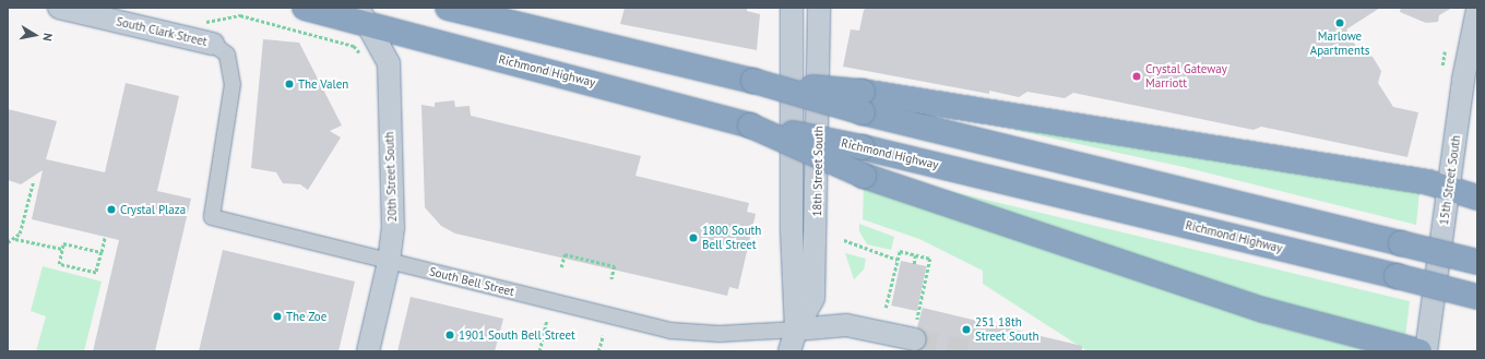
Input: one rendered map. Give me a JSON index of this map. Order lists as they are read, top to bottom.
{
  "streets": {
    "highway": ["Richmond Highway"],
    "street": [
      "South Clark Street",
      "18th Street South",
      "20th Street South",
      "15th Street South",
      "South Bell Street"
    ]
  },
  "crossings": [
    ["South Clark Street", "South Bell Street"],
    ["Richmond Highway", "20th Street South"],
    ["18th Street South", "South Bell Street"],
    ["20th Street South", "South Bell Street"]
  ],
  "places": [
    "Marlowe Apartments",
    "Crystal Gateway Marriott",
    "The Valen",
    "Crystal Plaza",
    "1800 South Bell Street",
    "The Zoe",
    "251 18th Street South",
    "1901 South Bell Street"
  ],
  "north": "right"
}
